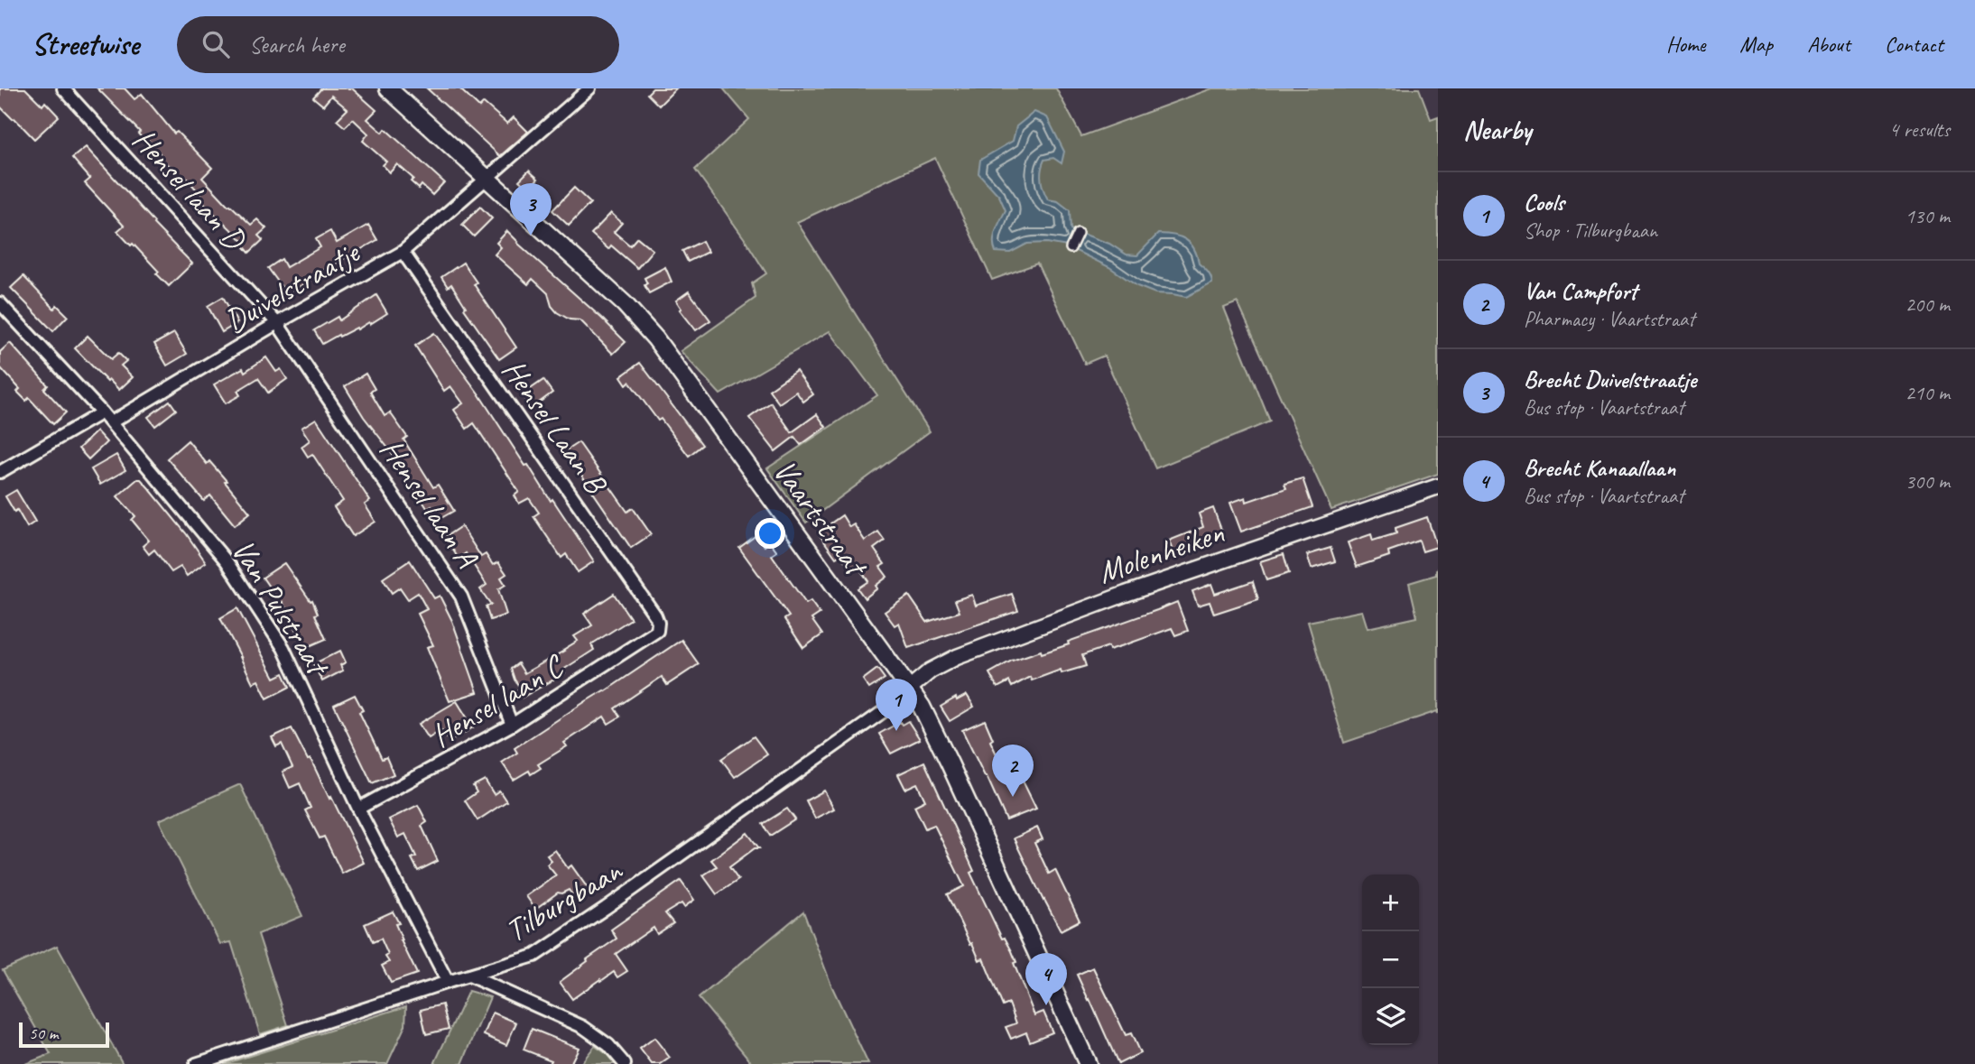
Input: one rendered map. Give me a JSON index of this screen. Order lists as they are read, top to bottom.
{
  "streets": {
    "main road": ["Vaartstraat"],
    "street": [
      "Hensel laan D",
      "Duivelstraatje",
      "Hensel Laan B",
      "Hensel laan A",
      "Molenheiken",
      "Van Pulstraat",
      "Hensel laan C",
      "Tilburgbaan"
    ]
  },
  "crossings": [
    ["Hensel laan D", "Duivelstraatje"],
    ["Hensel laan D", "Hensel laan A"],
    ["Duivelstraatje", "Hensel Laan B"],
    ["Duivelstraatje", "Hensel laan A"],
    ["Duivelstraatje", "Vaartstraat"],
    ["Duivelstraatje", "Van Pulstraat"],
    ["Hensel Laan B", "Hensel laan C"],
    ["Hensel laan A", "Hensel laan C"],
    ["Vaartstraat", "Molenheiken"],
    ["Vaartstraat", "Tilburgbaan"],
    ["Molenheiken", "Tilburgbaan"],
    ["Van Pulstraat", "Hensel laan C"],
    ["Van Pulstraat", "Tilburgbaan"]
  ],
  "scale_bar": "50 m",
  "page": {
    "header": "Streetwise",
    "search": "Search here",
    "nav": [
      "Home",
      "Map",
      "About",
      "Contact"
    ],
    "heading": ["Nearby", "4 results"],
    "list": [
      {
        "mark": "1",
        "name": "Cools",
        "note": "Shop · Tilburgbaan",
        "value": "130 m"
      },
      {
        "mark": "2",
        "name": "Van Campfort",
        "note": "Pharmacy · Vaartstraat",
        "value": "200 m"
      },
      {
        "mark": "3",
        "name": "Brecht Duivelstraatje",
        "note": "Bus stop · Vaartstraat",
        "value": "210 m"
      },
      {
        "mark": "4",
        "name": "Brecht Kanaallaan",
        "note": "Bus stop · Vaartstraat",
        "value": "300 m"
      }
    ],
    "pins": [
      "3",
      "1",
      "2",
      "4"
    ],
    "map_buttons": ["+", "−"],
    "scale": "50 m"
  }
}
